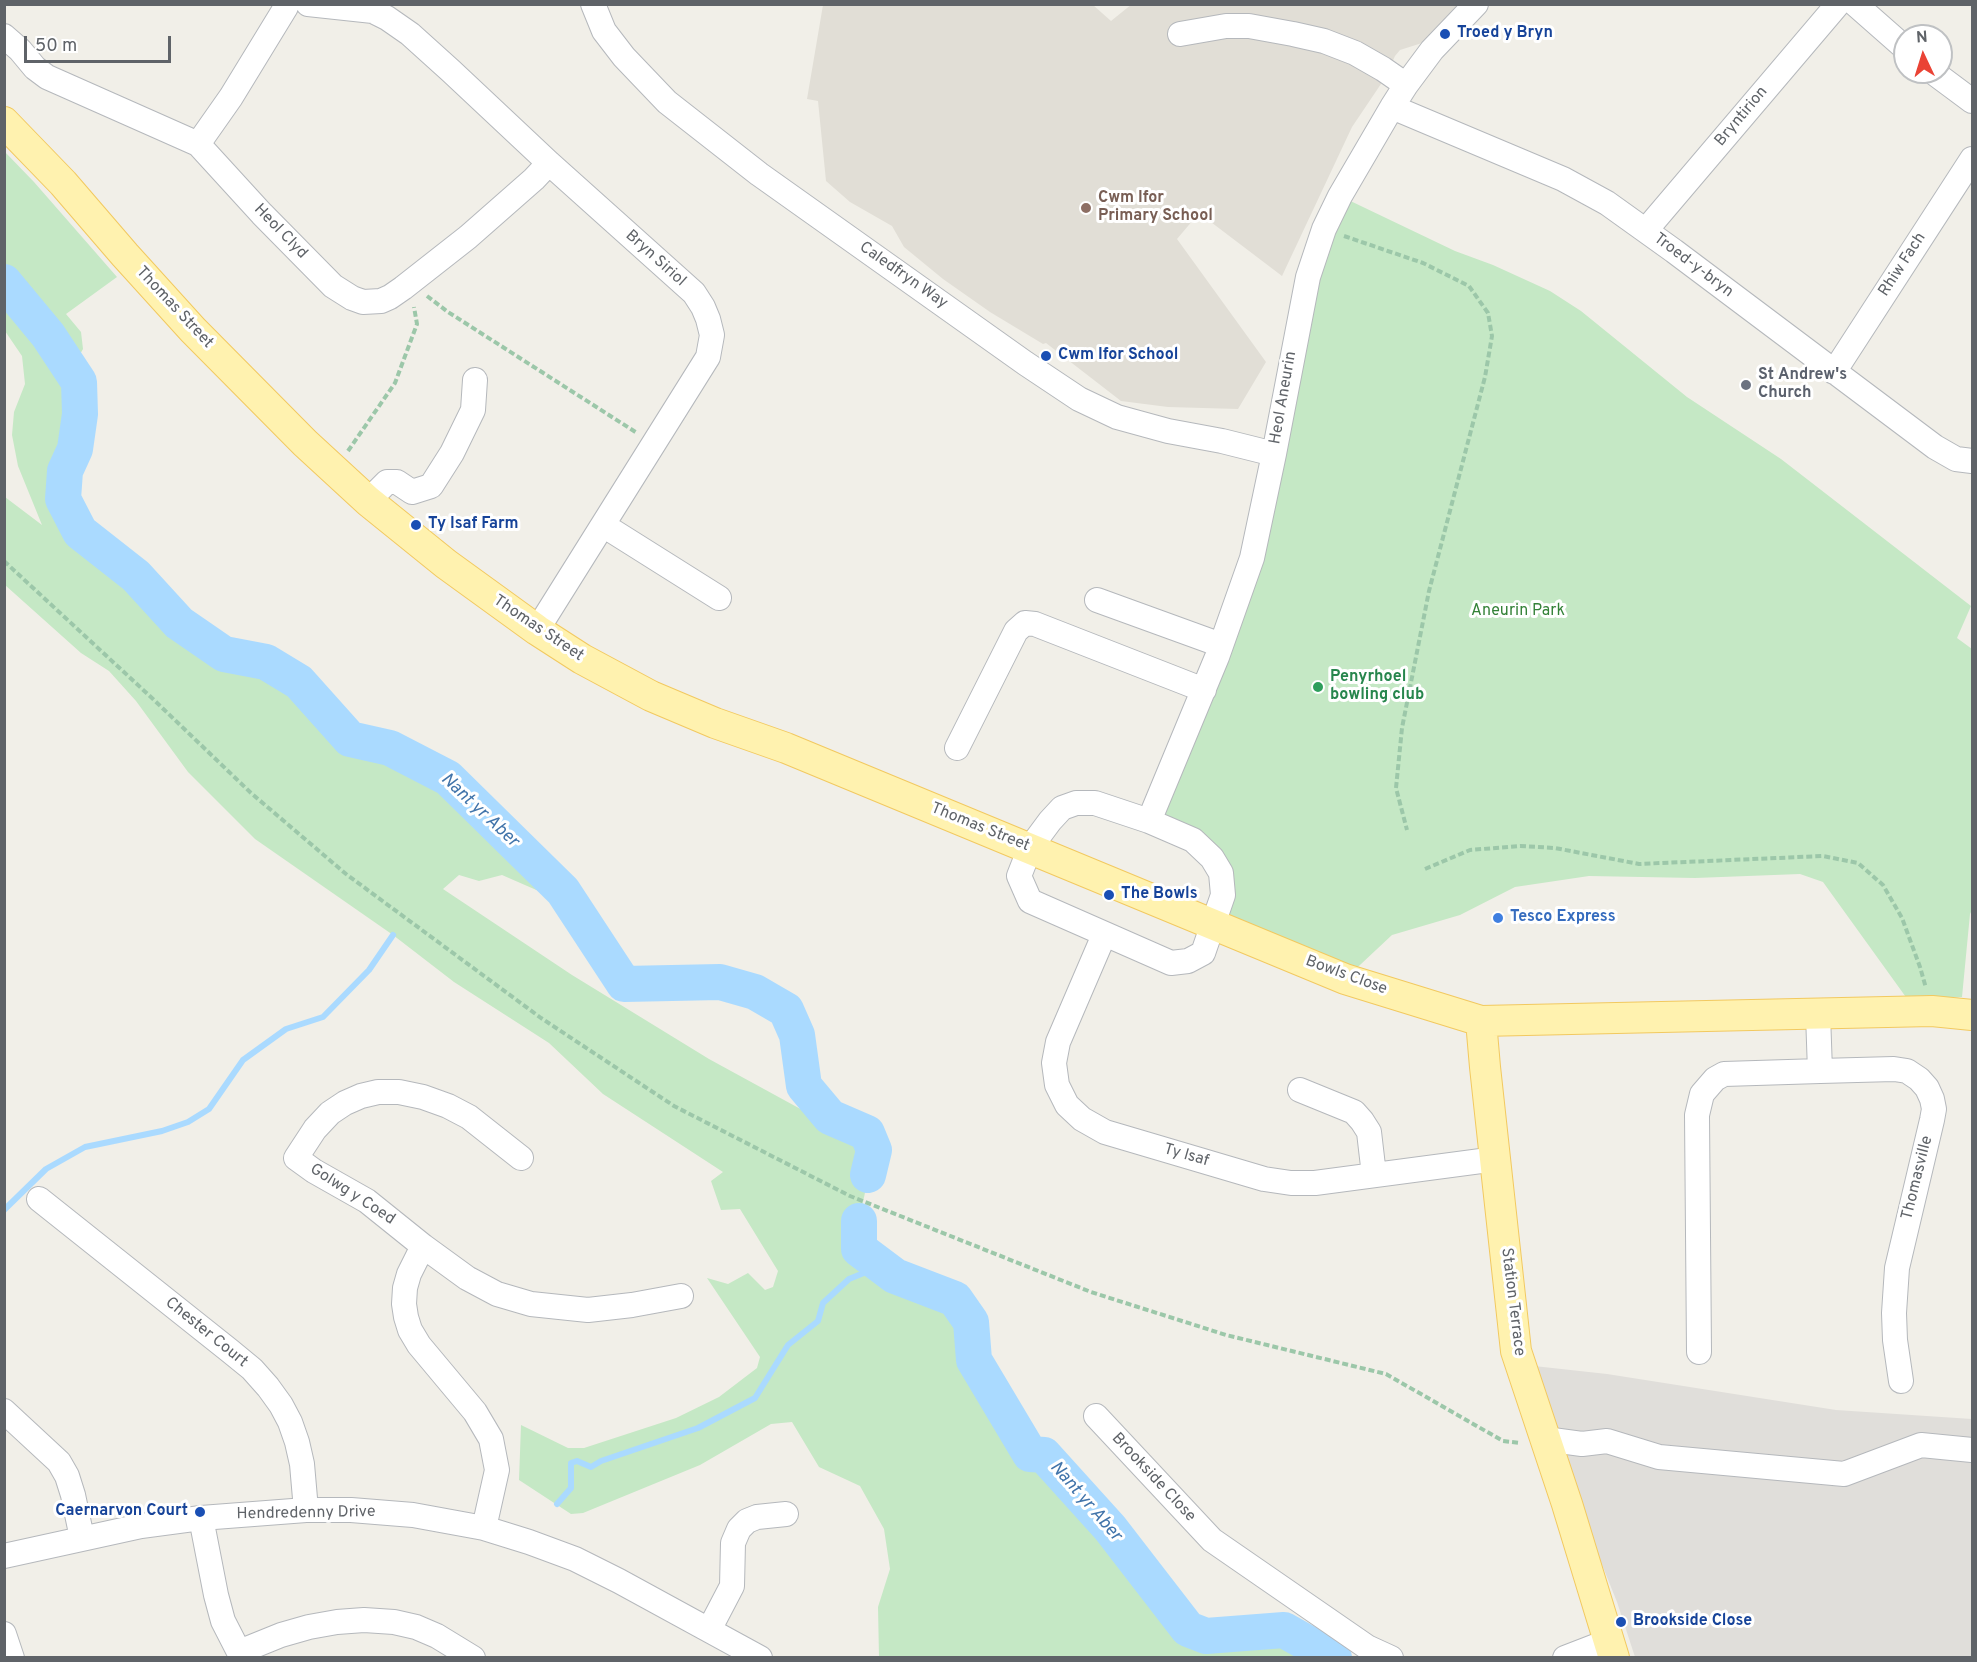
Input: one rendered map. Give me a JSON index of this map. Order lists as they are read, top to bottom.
{
  "streets": {
    "main road": ["Thomas Street", "Bowls Close", "Station Terrace"],
    "street": [
      "Bryntirion",
      "Heol Clyd",
      "Bryn Siriol",
      "Rhiw Fach",
      "Troed-y-bryn",
      "Caledfryn Way",
      "Heol Aneurin",
      "Ty Isaf",
      "Thomasville",
      "Golwg y Coed",
      "Chester Court",
      "Brookside Close",
      "Hendredenny Drive"
    ]
  },
  "crossings": [
    ["Bryntirion", "Troed-y-bryn"],
    ["Heol Clyd", "Bryn Siriol"],
    ["Bryn Siriol", "Thomas Street"],
    ["Rhiw Fach", "Troed-y-bryn"],
    ["Troed-y-bryn", "Heol Aneurin"],
    ["Caledfryn Way", "Heol Aneurin"],
    ["Thomas Street", "Bowls Close"],
    ["Bowls Close", "Station Terrace"],
    ["Ty Isaf", "Station Terrace"],
    ["Chester Court", "Hendredenny Drive"]
  ],
  "water": ["Nant yr Aber"],
  "parks": ["Aneurin Park"],
  "places": [
    "Troed y Bryn",
    "Cwm Ifor Primary School",
    "Cwm Ifor School",
    "St Andrew's Church",
    "Ty Isaf Farm",
    "Penyrhoel bowling club",
    "The Bowls",
    "Tesco Express",
    "Caernarvon Court",
    "Brookside Close"
  ],
  "scale_bar": "50 m",
  "north": "top"
}
